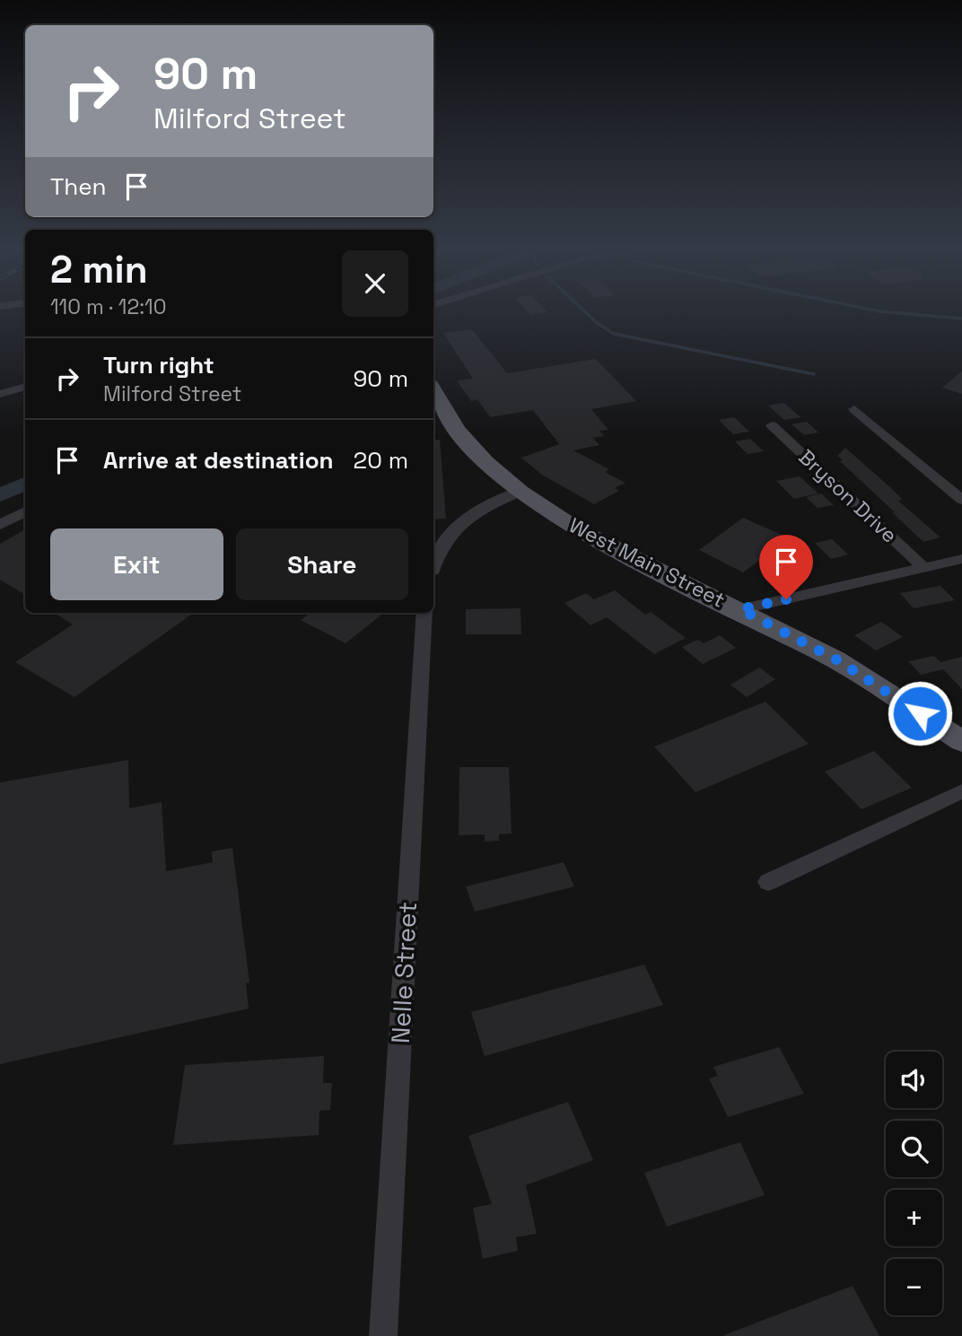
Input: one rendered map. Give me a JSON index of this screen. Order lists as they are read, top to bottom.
{
  "streets": {
    "main road": ["West Main Street"],
    "street": ["Bryson Drive", "Nelle Street"]
  },
  "page": {
    "turn": ["90 m", "Milford Street"],
    "then": "Then",
    "heading": ["2 min", "110 m · 12:10"],
    "list": [
      {
        "name": "Turn right",
        "note": "Milford Street",
        "value": "90 m"
      },
      {
        "name": "Arrive at destination",
        "value": "20 m"
      }
    ],
    "buttons": ["Exit", "Share"],
    "map_buttons": ["+", "−"]
  }
}
